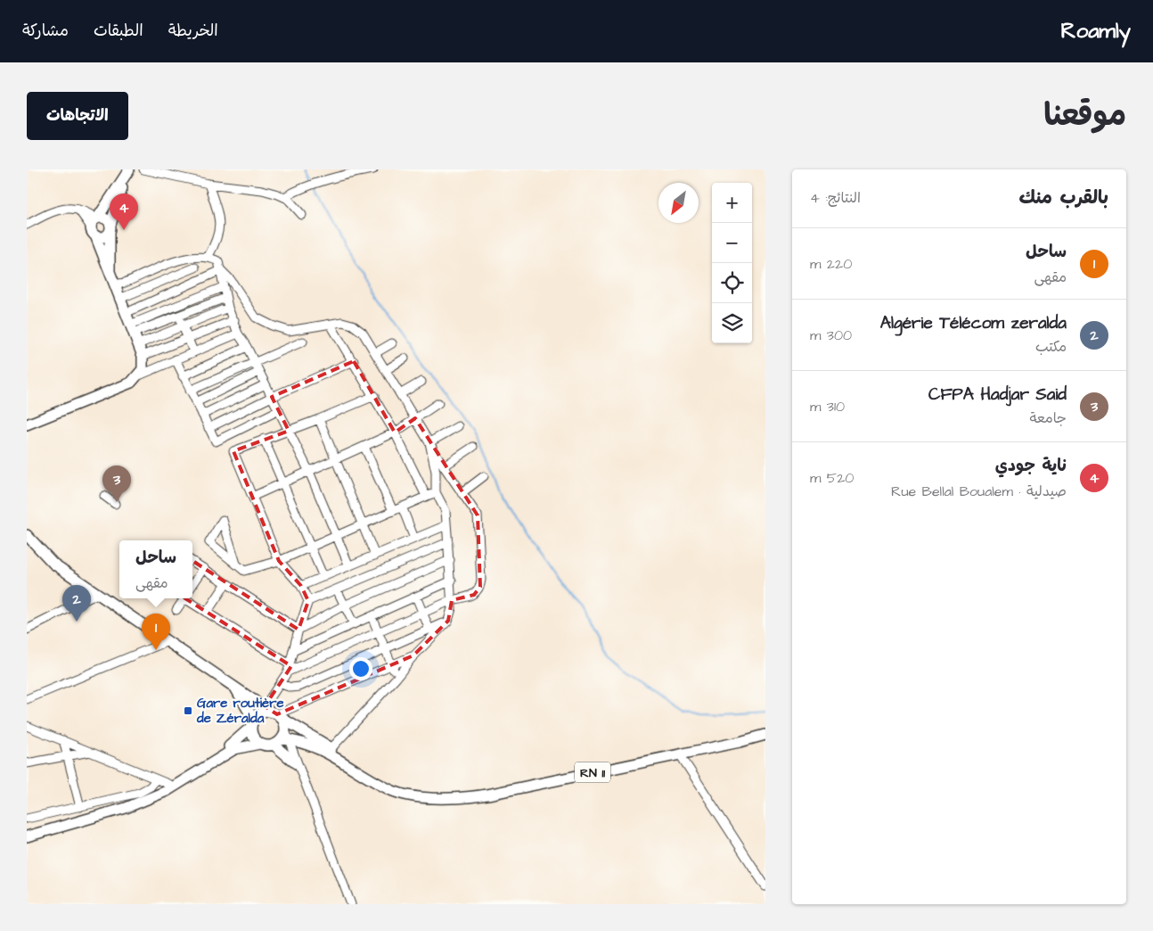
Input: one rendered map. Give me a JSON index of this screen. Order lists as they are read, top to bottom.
{
  "streets": {
    "main road": ["RN 11"]
  },
  "places": {
    "transit": ["Gare routière de Zéralda"]
  },
  "north": "bottom left",
  "page": {
    "header": "Roamly",
    "nav": ["الخريطة", "الطبقات", "مشاركة"],
    "title": "موقعنا",
    "buttons": "الاتجاهات",
    "heading": ["بالقرب منك", "النتائج: 4"],
    "map_buttons": ["+", "−"],
    "pins": [
      "4",
      "3",
      "2",
      "1"
    ],
    "list": [
      {
        "mark": "1",
        "name": "ساحل",
        "note": "مقهى",
        "value": "220 m"
      },
      {
        "mark": "2",
        "name": "Algérie Télécom zeralda",
        "note": "مكتب",
        "value": "300 m"
      },
      {
        "mark": "3",
        "name": "CFPA Hadjar Said",
        "note": "جامعة",
        "value": "310 m"
      },
      {
        "mark": "4",
        "name": "ناية جودي",
        "note": "صيدلية · Rue Bellal Boualem",
        "value": "520 m"
      }
    ],
    "popup": ["ساحل", "مقهى"]
  }
}
